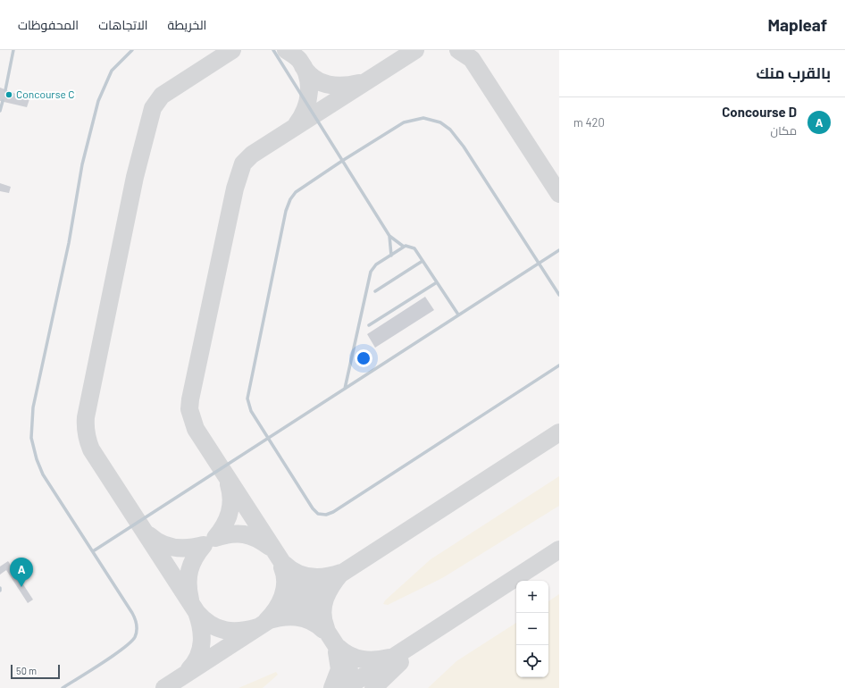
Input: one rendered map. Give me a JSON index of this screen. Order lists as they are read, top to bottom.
{
  "places": ["Concourse C"],
  "scale_bar": "50 m",
  "page": {
    "header": "Mapleaf",
    "nav": ["الخريطة", "الاتجاهات", "المحفوظات"],
    "heading": "بالقرب منك",
    "list": [
      {
        "mark": "A",
        "name": "Concourse D",
        "note": "مكان",
        "value": "420 m"
      }
    ],
    "pins": "A",
    "map_buttons": ["+", "−"],
    "scale": "50 m"
  }
}
